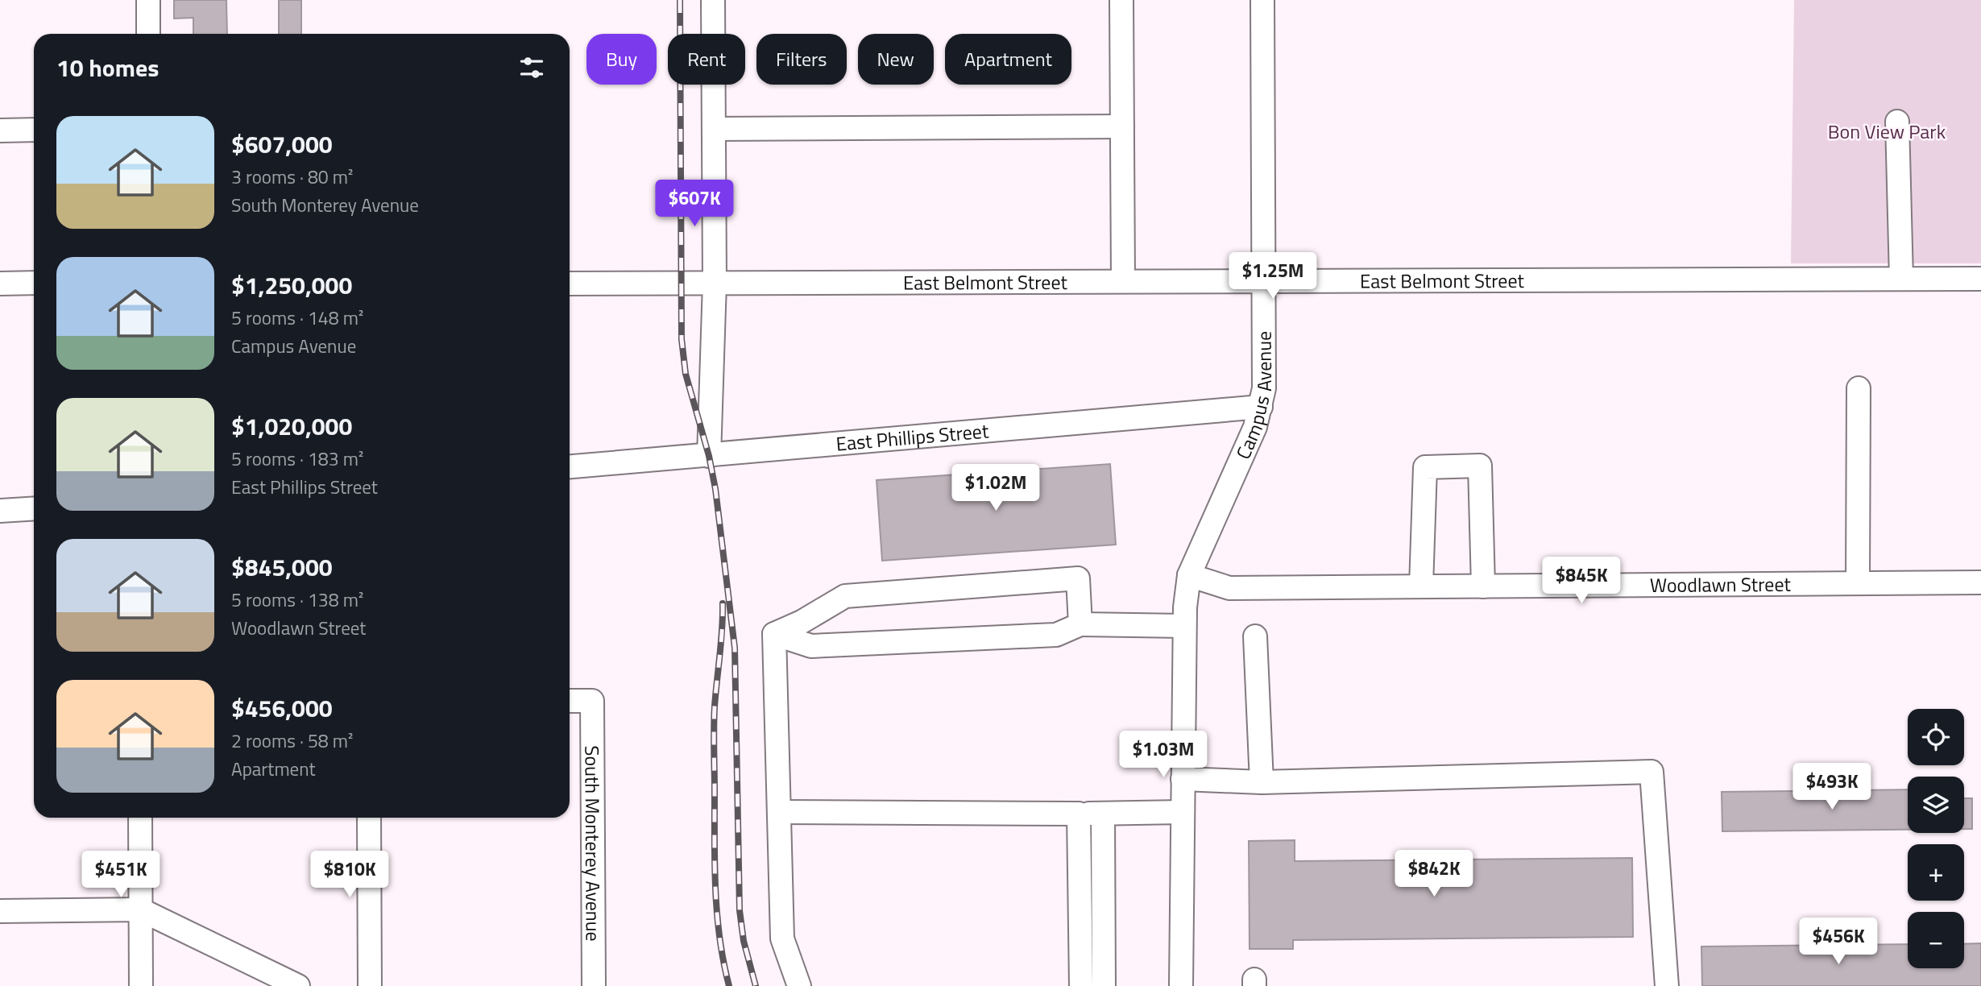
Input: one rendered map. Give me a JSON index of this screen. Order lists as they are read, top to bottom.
{
  "streets": {
    "street": [
      "East Belmont Street",
      "Campus Avenue",
      "East Phillips Street",
      "Woodlawn Street",
      "South Monterey Avenue"
    ]
  },
  "crossings": [
    ["East Belmont Street", "Campus Avenue"],
    ["Campus Avenue", "East Phillips Street"],
    ["Campus Avenue", "Woodlawn Street"]
  ],
  "parks": ["Bon View Park"],
  "page": {
    "chip": [
      "Buy",
      "Rent",
      "Filters",
      "New",
      "Apartment"
    ],
    "heading": "10 homes",
    "list": [
      {
        "name": "$607,000",
        "note": "3 rooms · 80 m² · South Monterey Avenue"
      },
      {
        "name": "$1,250,000",
        "note": "5 rooms · 148 m² · Campus Avenue"
      },
      {
        "name": "$1,020,000",
        "note": "5 rooms · 183 m² · East Phillips Street"
      },
      {
        "name": "$845,000",
        "note": "5 rooms · 138 m² · Woodlawn Street"
      },
      {
        "name": "$456,000",
        "note": "2 rooms · 58 m² · Apartment"
      }
    ],
    "price": [
      "$607K",
      "$1.25M",
      "$1.02M",
      "$845K",
      "$1.03M",
      "$493K",
      "$842K",
      "$451K",
      "$810K",
      "$456K"
    ],
    "map_buttons": ["+", "−"]
  }
}
